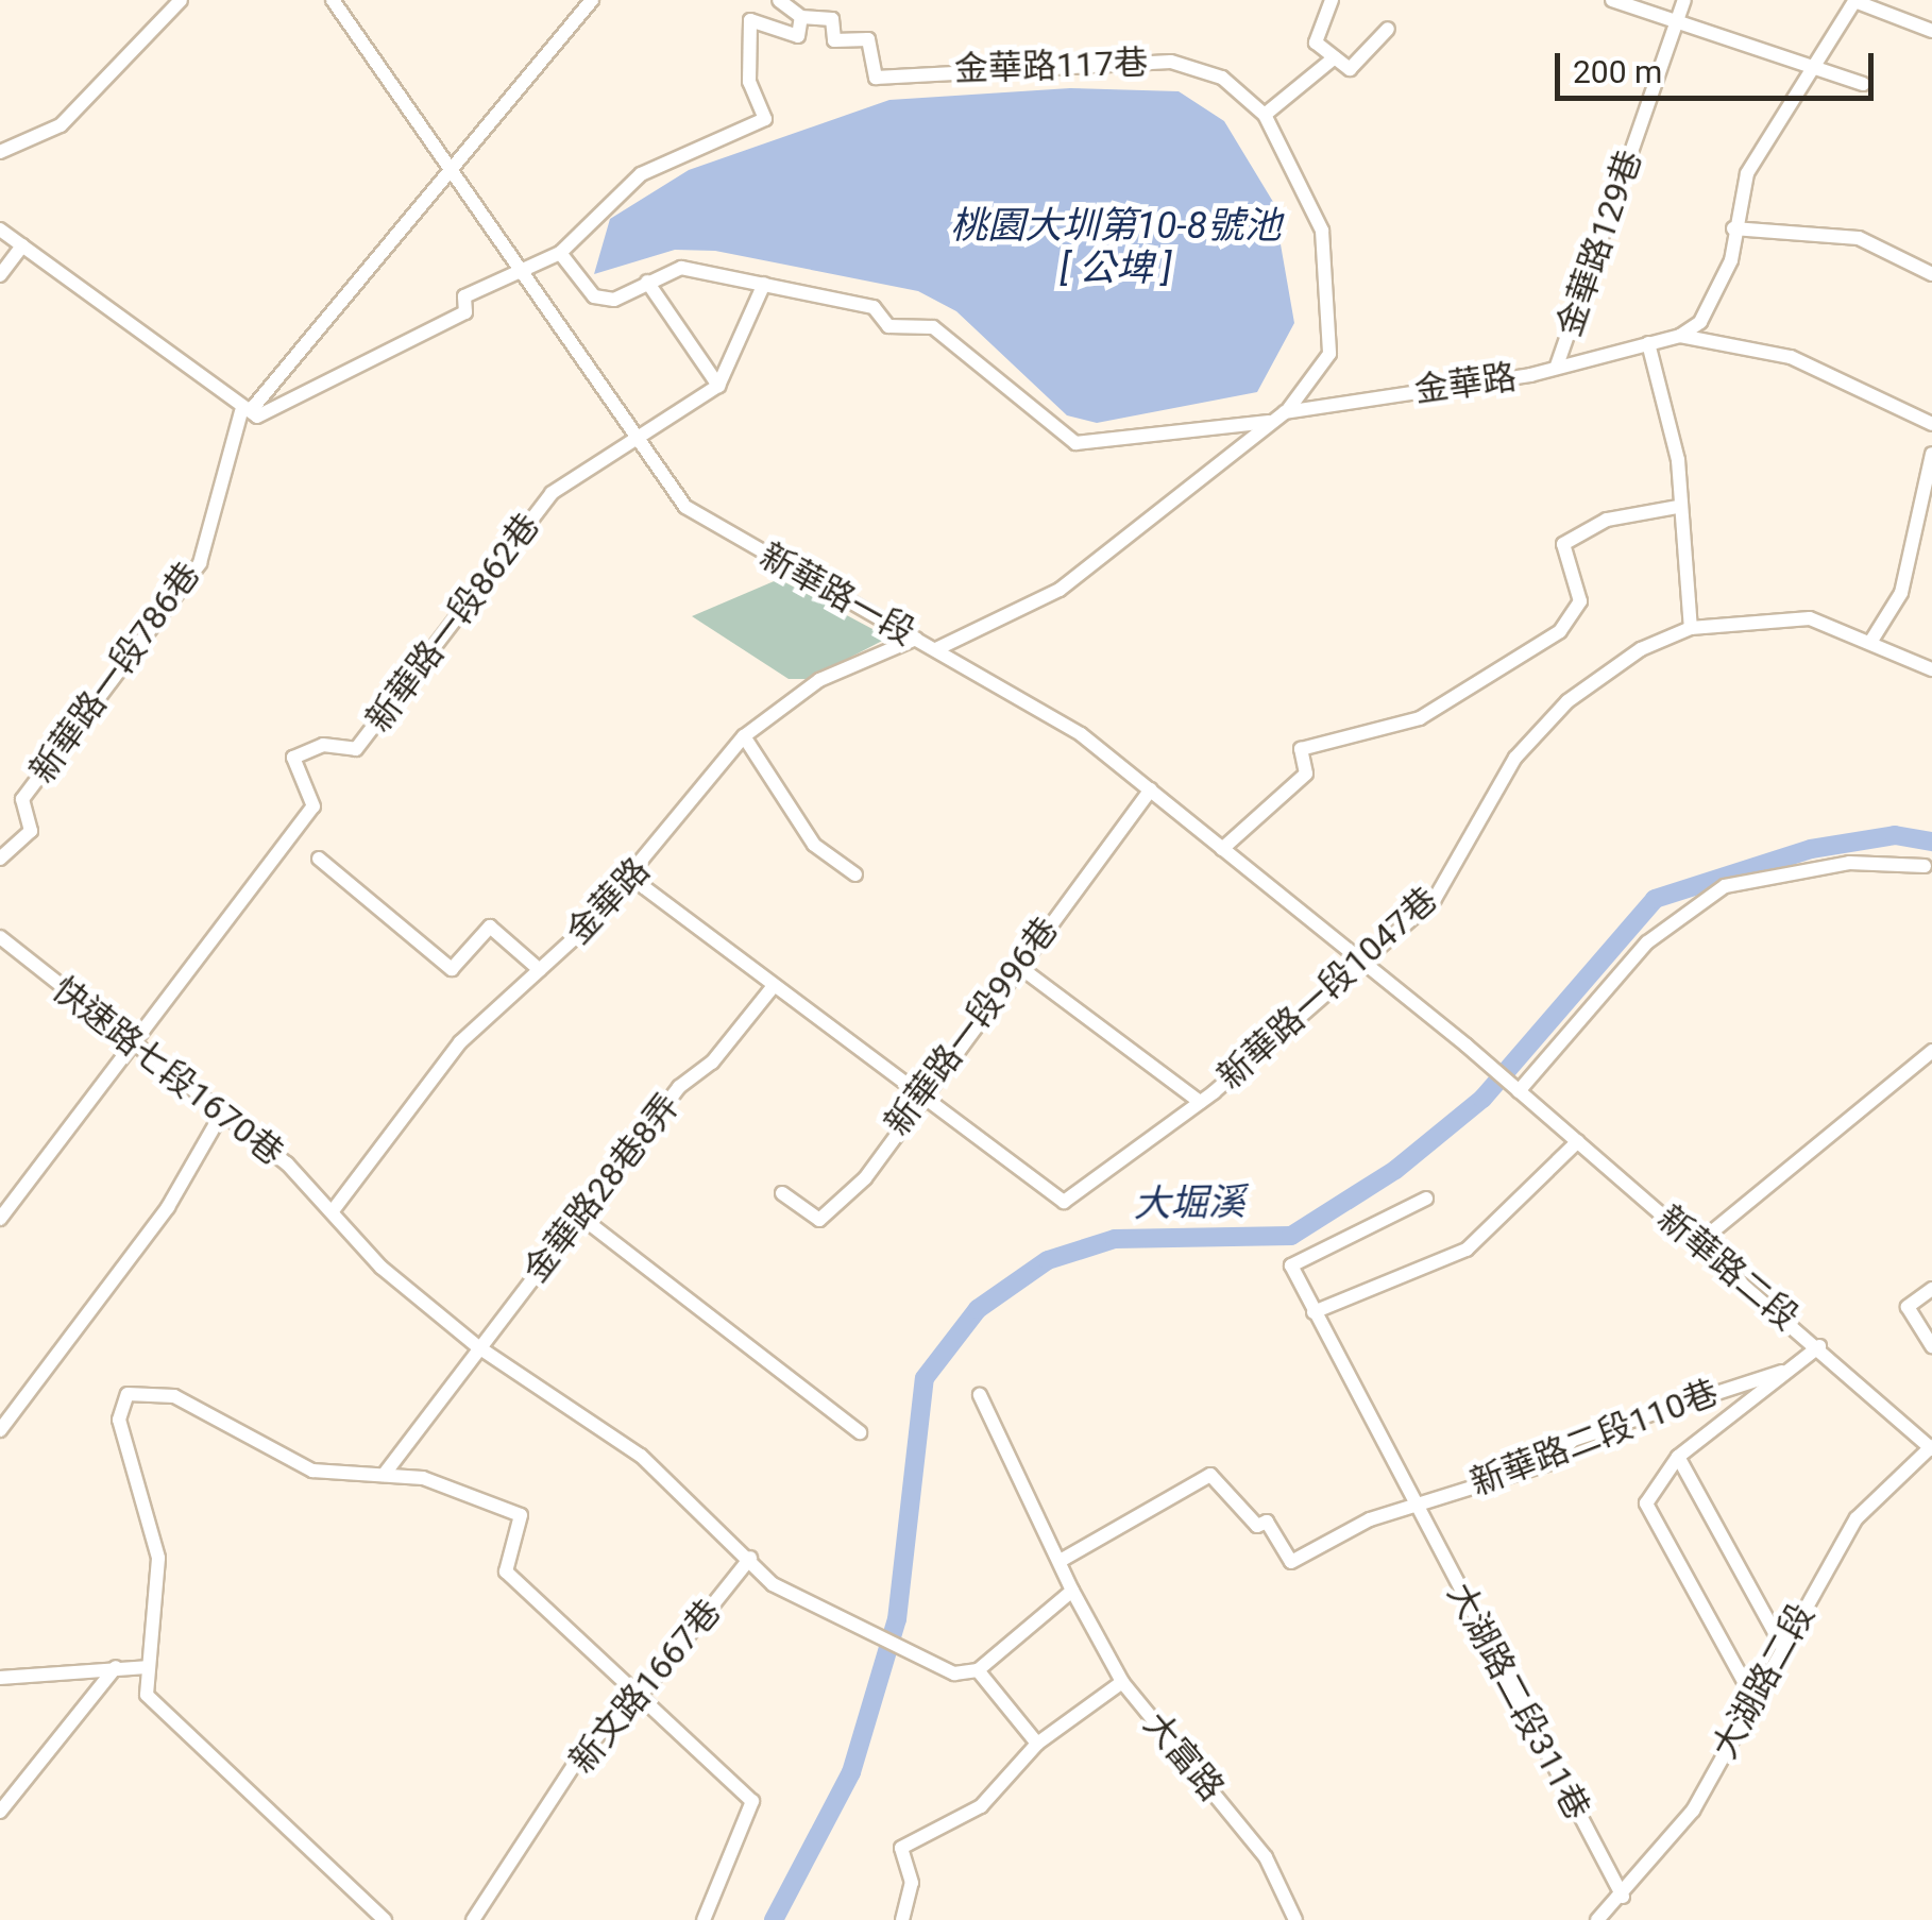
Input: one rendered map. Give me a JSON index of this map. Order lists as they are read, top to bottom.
{
  "streets": {
    "street": [
      "金華路117巷",
      "金華路129巷",
      "金華路",
      "新華路一段",
      "新華路一段862巷",
      "新華路一段786巷",
      "新華路一段1047巷",
      "新華路一段996巷",
      "快速路七段1670巷",
      "金華路28巷8弄",
      "新華路二段",
      "新華路二段110巷",
      "大湖路二段",
      "新文路1667巷",
      "大湖路二段311巷",
      "大富路"
    ]
  },
  "crossings": [
    ["金華路117巷", "金華路"],
    ["金華路129巷", "金華路"],
    ["金華路", "新華路一段"],
    ["金華路", "快速路七段1670巷"],
    ["新華路一段", "新華路一段862巷"],
    ["新華路一段", "新華路一段786巷"],
    ["新華路一段", "新華路一段1047巷"],
    ["新華路一段", "新華路一段996巷"],
    ["新華路一段", "新華路二段"],
    ["新華路一段862巷", "快速路七段1670巷"],
    ["新華路一段1047巷", "新華路一段996巷"],
    ["快速路七段1670巷", "金華路28巷8弄"],
    ["快速路七段1670巷", "新文路1667巷"],
    ["新華路二段", "大湖路二段"],
    ["新華路二段110巷", "大湖路二段311巷"],
    ["新華路二段110巷", "大富路"],
    ["大湖路二段", "大湖路二段311巷"]
  ],
  "water": ["桃園大圳第10-8號池 [ 公埤 ]", "大堀溪"],
  "scale_bar": "200 m"
}
